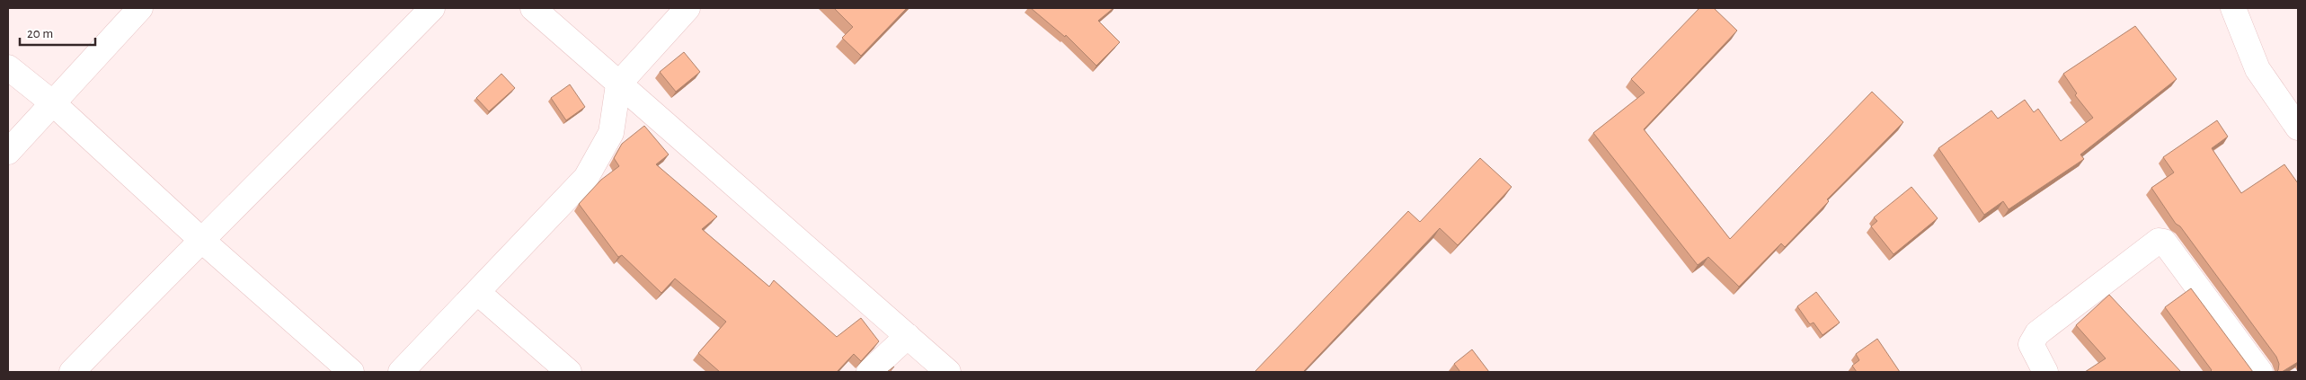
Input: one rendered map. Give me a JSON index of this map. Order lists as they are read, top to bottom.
{
  "scale_bar": "20 m"
}
